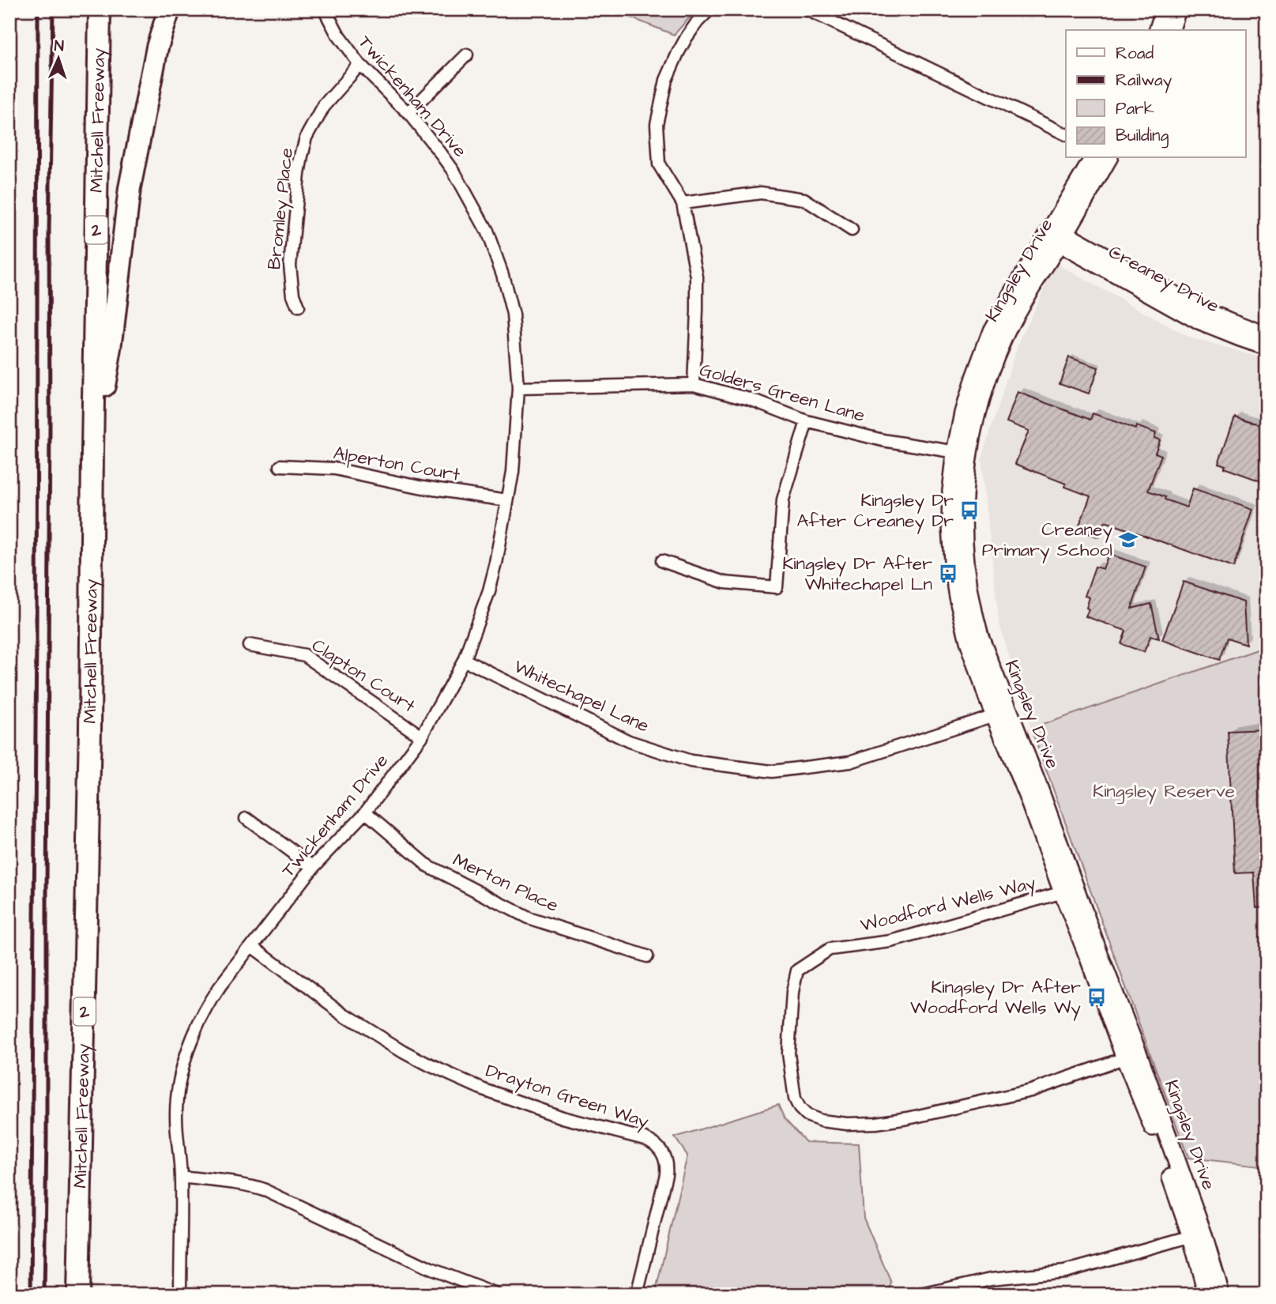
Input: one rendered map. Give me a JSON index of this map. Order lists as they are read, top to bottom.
{
  "streets": {
    "highway": ["Mitchell Freeway", "2"],
    "main road": ["Kingsley Drive"],
    "street": [
      "Twickenham Drive",
      "Bromley Place",
      "Creaney Drive",
      "Golders Green Lane",
      "Alperton Court",
      "Clapton Court",
      "Whitechapel Lane",
      "Merton Place",
      "Woodford Wells Way",
      "Drayton Green Way"
    ]
  },
  "crossings": [
    ["Twickenham Drive", "Bromley Place"],
    ["Twickenham Drive", "Golders Green Lane"],
    ["Twickenham Drive", "Alperton Court"],
    ["Twickenham Drive", "Clapton Court"],
    ["Twickenham Drive", "Whitechapel Lane"],
    ["Twickenham Drive", "Merton Place"],
    ["Twickenham Drive", "Drayton Green Way"],
    ["Kingsley Drive", "Creaney Drive"],
    ["Kingsley Drive", "Golders Green Lane"],
    ["Kingsley Drive", "Whitechapel Lane"],
    ["Kingsley Drive", "Woodford Wells Way"]
  ],
  "parks": ["Kingsley Reserve"],
  "places": {
    "bus stop": ["Kingsley Dr After Creaney Dr", "Kingsley Dr After Whitechapel Ln", "Kingsley Dr After Woodford Wells Wy"],
    "school or university": ["Creaney Primary School"]
  },
  "legend": [
    "Road",
    "Railway",
    "Park",
    "Building"
  ],
  "north": "top"
}
